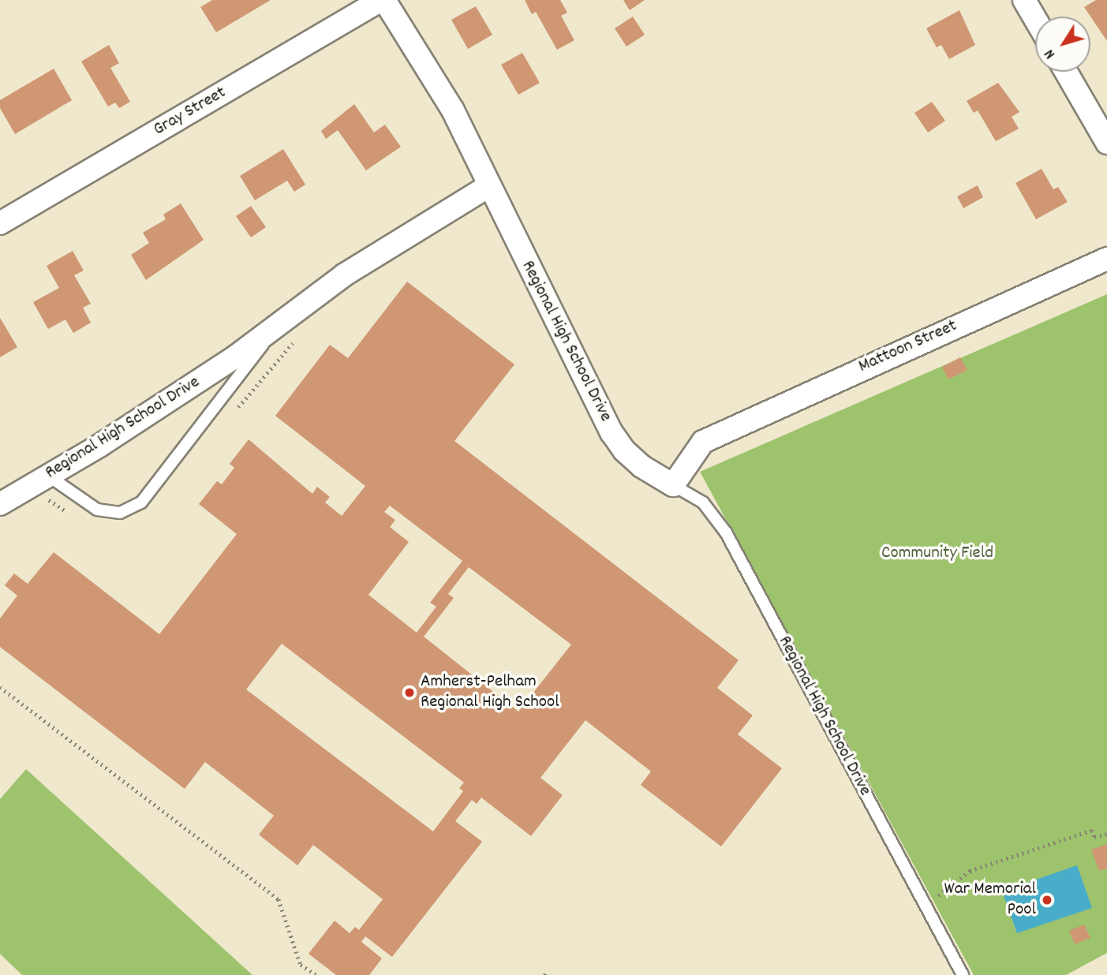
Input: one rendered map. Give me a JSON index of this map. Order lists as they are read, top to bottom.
{
  "streets": {
    "street": ["Gray Street", "Regional High School Drive", "Mattoon Street"]
  },
  "crossings": [
    ["Regional High School Drive", "Mattoon Street"]
  ],
  "parks": ["Community Field"],
  "places": ["Amherst-Pelham Regional High School", "War Memorial Pool"],
  "north": "bottom left"
}
